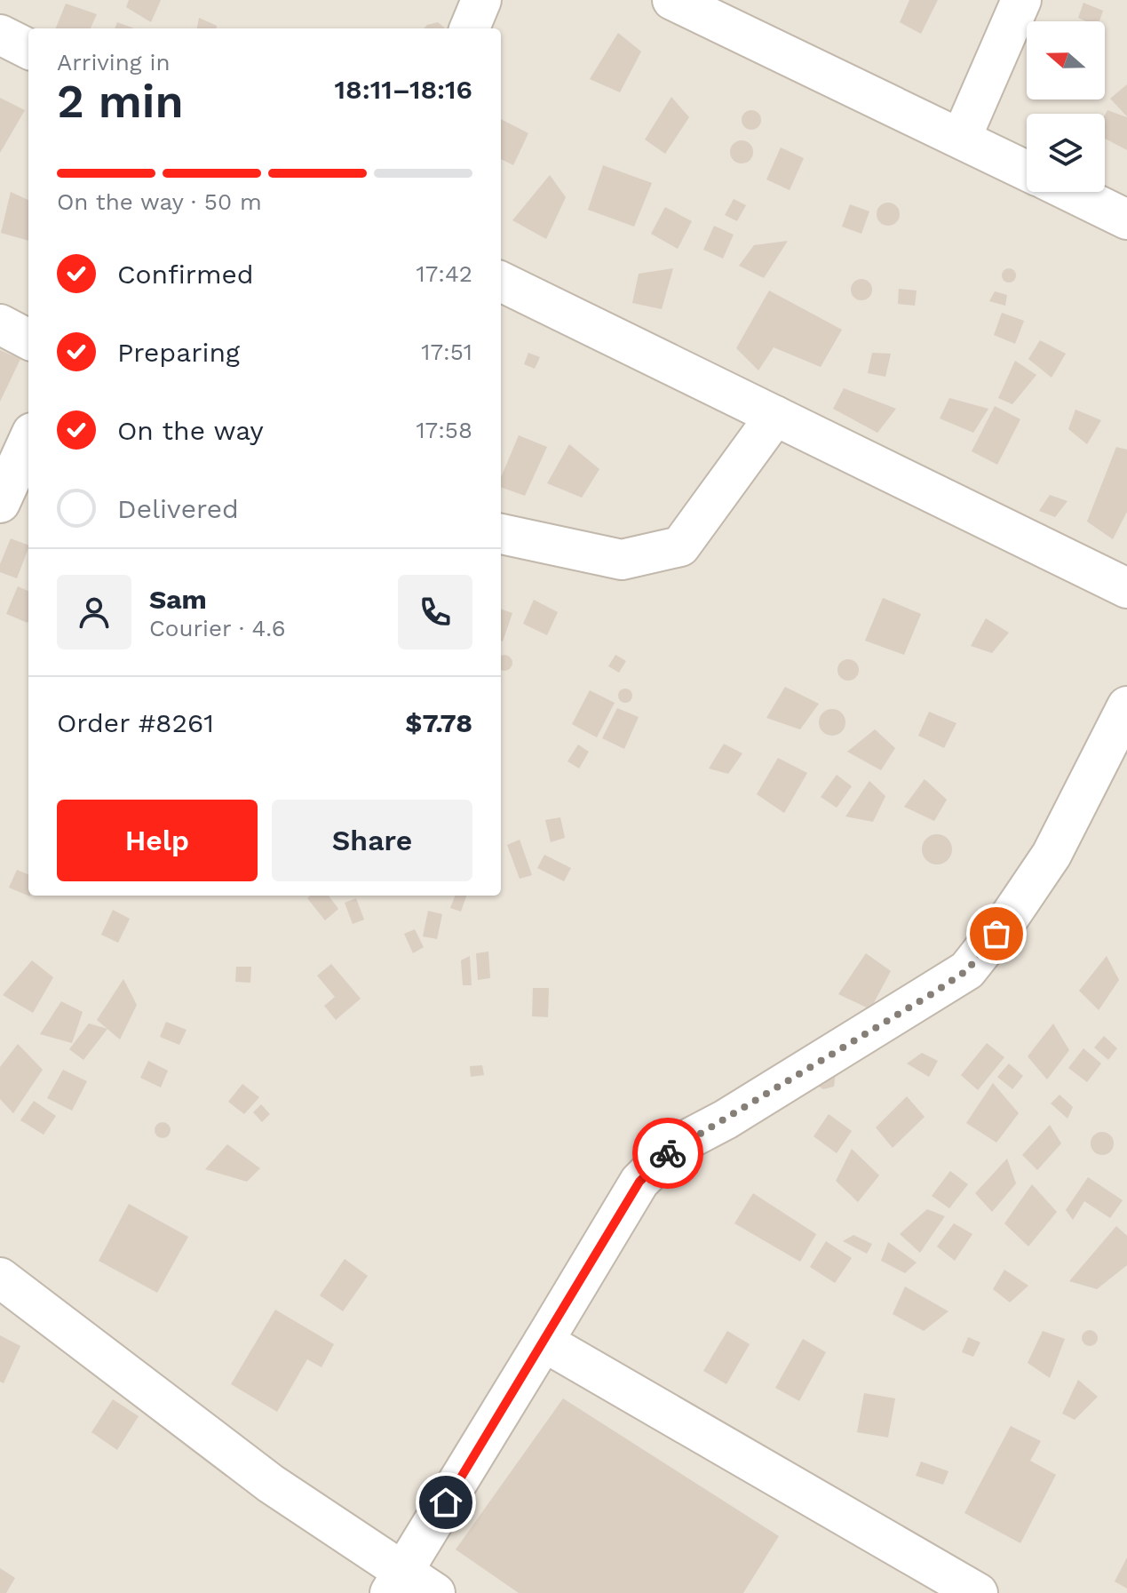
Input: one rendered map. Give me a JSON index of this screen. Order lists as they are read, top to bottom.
{
  "north": "left",
  "page": {
    "heading": ["2 min", "Arriving in", "18:11–18:16"],
    "panel": [
      "Sam",
      "Courier · 4.6",
      "Order #8261",
      "$7.78"
    ],
    "bar": "On the way · 50 m",
    "list": [
      ["Confirmed", "17:42"],
      ["Preparing", "17:51"],
      ["On the way", "17:58"],
      "Delivered"
    ],
    "buttons": ["Help", "Share"]
  }
}
